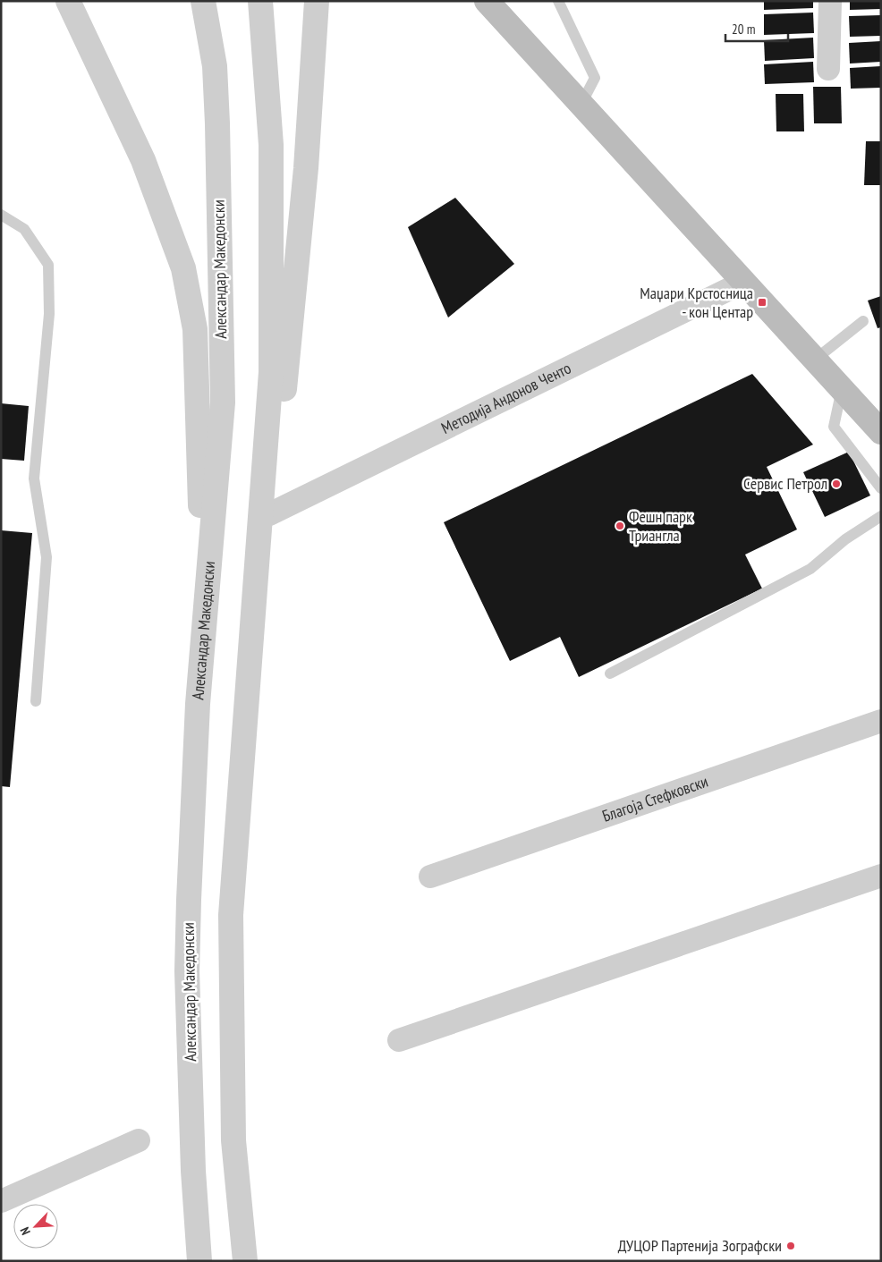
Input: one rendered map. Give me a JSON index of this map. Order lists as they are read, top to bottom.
{
  "streets": {
    "street": ["Александар Македонски", "Методија Андонов Ченто", "Благоја Стефковски"]
  },
  "places": {
    "transit": ["Маџари Крстосница - кон Центар"],
    "other": ["Сервис Петрол", "Фешн парк Триангла", "ДУЦОР Партенија Зографски"]
  },
  "scale_bar": "20 m",
  "north": "bottom left"
}
